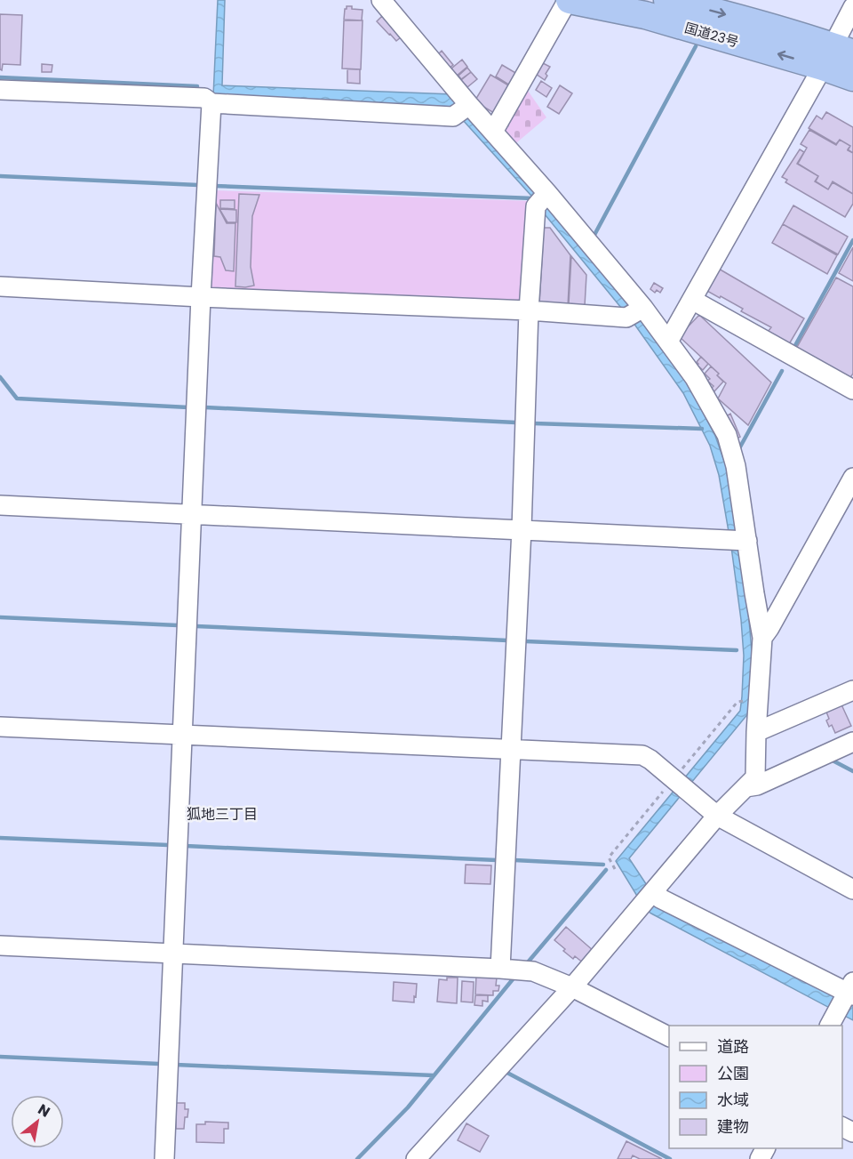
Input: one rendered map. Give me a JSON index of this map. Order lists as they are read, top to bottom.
{
  "streets": {
    "highway": ["国道23号"]
  },
  "districts": ["狐地三丁目"],
  "legend": [
    "道路",
    "公園",
    "水域",
    "建物"
  ],
  "north": "top right"
}
